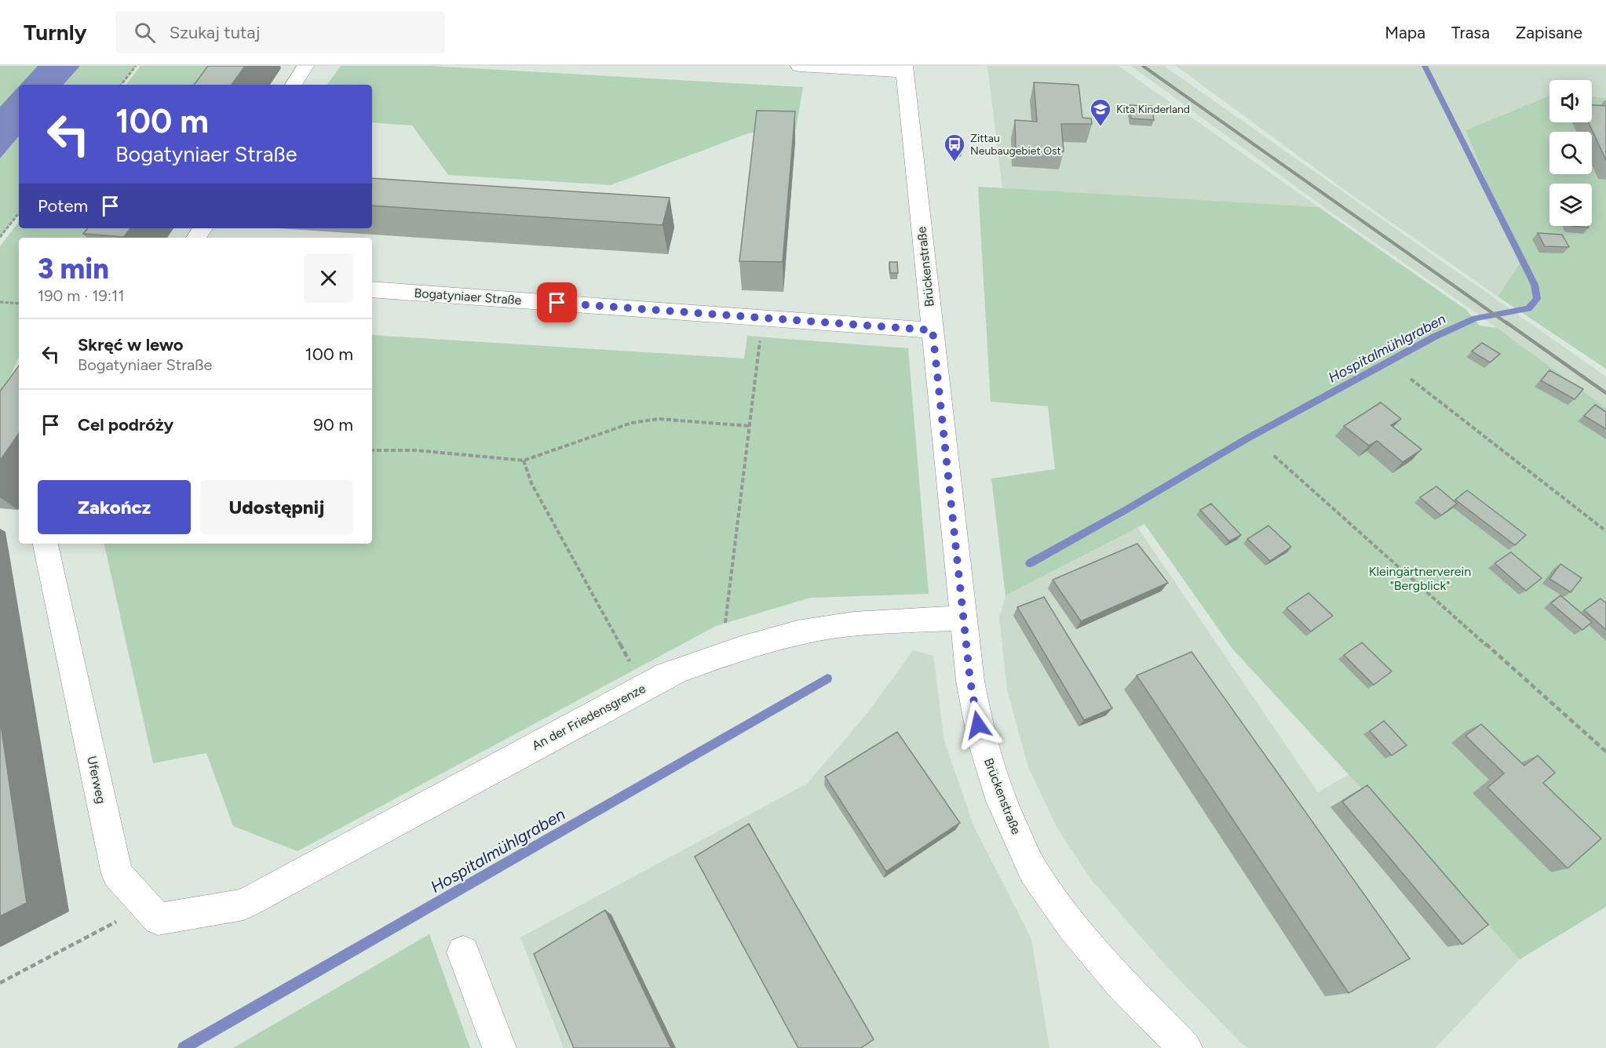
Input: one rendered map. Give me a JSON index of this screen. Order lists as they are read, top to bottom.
{
  "streets": {
    "street": [
      "Brückenstraße",
      "Bogatyniaer Straße",
      "An der Friedensgrenze",
      "Uferweg"
    ]
  },
  "crossings": [
    ["Brückenstraße", "Bogatyniaer Straße"],
    ["Brückenstraße", "An der Friedensgrenze"],
    ["An der Friedensgrenze", "Uferweg"]
  ],
  "water": ["Hospitalmühlgraben"],
  "parks": ["Kleingärtnerverein \"Bergblick\""],
  "places": {
    "school or university": ["Kita Kinderland"],
    "bus stop": ["Zittau Neubaugebiet Ost"]
  },
  "page": {
    "header": "Turnly",
    "search": "Szukaj tutaj",
    "nav": ["Mapa", "Trasa", "Zapisane"],
    "turn": ["100 m", "Bogatyniaer Straße"],
    "then": "Potem",
    "heading": ["3 min", "190 m · 19:11"],
    "list": [
      {
        "name": "Skręć w lewo",
        "note": "Bogatyniaer Straße",
        "value": "100 m"
      },
      {
        "name": "Cel podróży",
        "value": "90 m"
      }
    ],
    "buttons": ["Zakończ", "Udostępnij"]
  }
}
